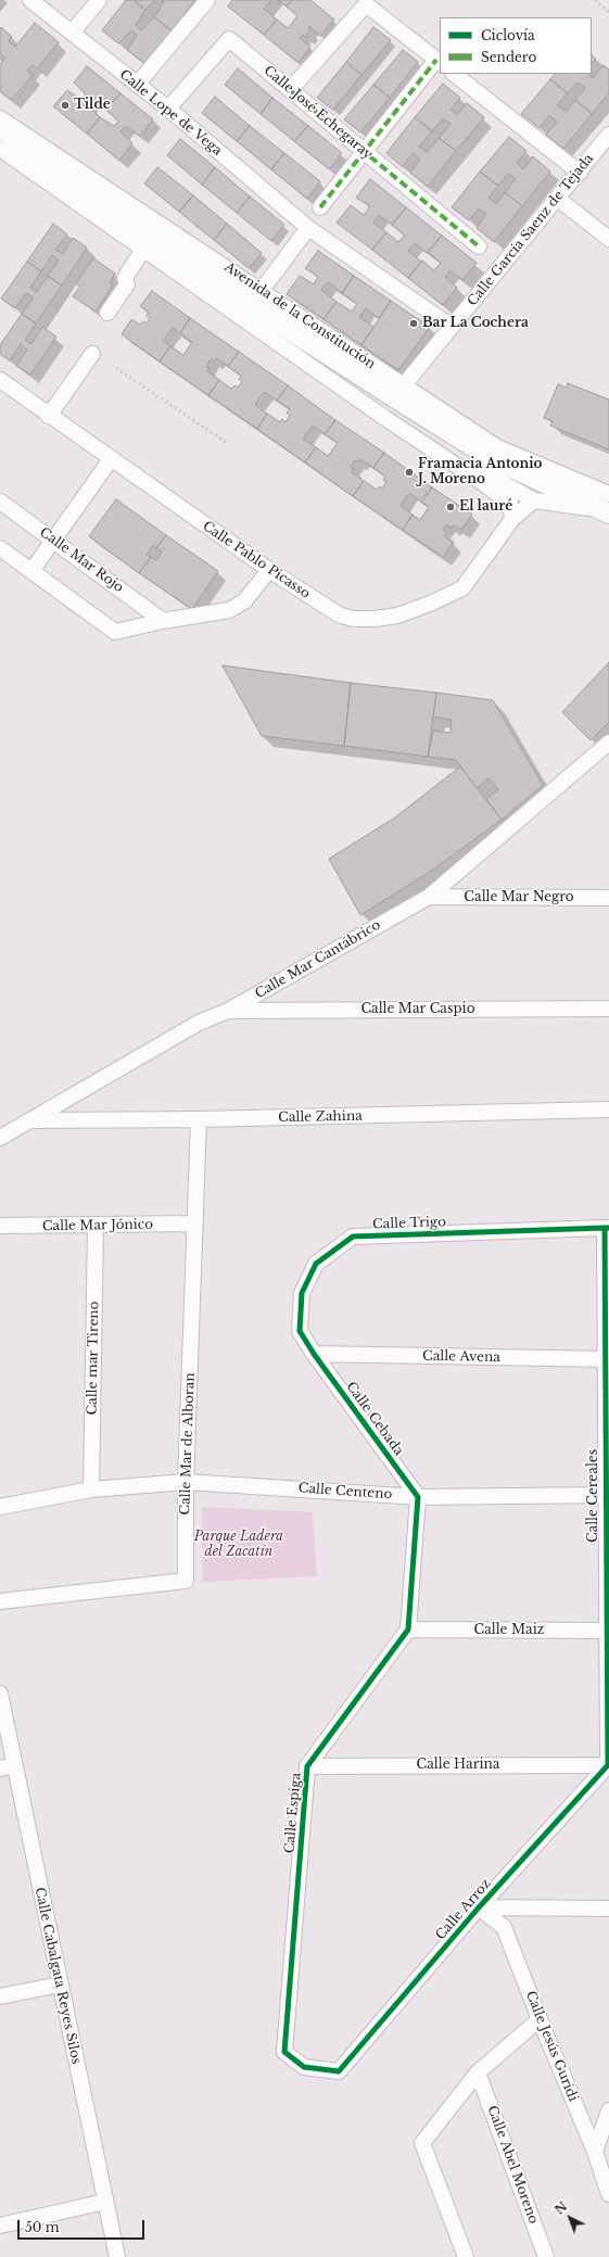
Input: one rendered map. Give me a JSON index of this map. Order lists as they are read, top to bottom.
{
  "streets": {
    "street": [
      "Calle Lope de Vega",
      "Calle José Echegaray",
      "Calle García Saenz de Tejada",
      "Avenida de la Constitución",
      "Calle Mar Rojo",
      "Calle Pablo Picasso",
      "Calle Mar Negro",
      "Calle Mar Cantábrico",
      "Calle Mar Caspio",
      "Calle Zahina",
      "Calle Trigo",
      "Calle Mar Jónico",
      "Calle Avena",
      "Calle mar Tireno",
      "Calle Cebada",
      "Calle Mar de Alboran",
      "Calle Centeno",
      "Calle Cereales",
      "Calle Maiz",
      "Calle Harina",
      "Calle Espiga",
      "Calle Arroz",
      "Calle Cabalgata Reyes Silos",
      "Calle Jesús Guridi",
      "Calle Abel Moreno"
    ]
  },
  "crossings": [
    ["Calle Lope de Vega", "Calle José Echegaray"],
    ["Calle Lope de Vega", "Calle García Saenz de Tejada"],
    ["Calle García Saenz de Tejada", "Avenida de la Constitución"],
    ["Calle Mar Rojo", "Calle Pablo Picasso"],
    ["Calle Mar Negro", "Calle Mar Cantábrico"],
    ["Calle Mar Cantábrico", "Calle Mar Caspio"],
    ["Calle Mar Cantábrico", "Calle Zahina"],
    ["Calle Zahina", "Calle Mar de Alboran"],
    ["Calle Trigo", "Calle Avena"],
    ["Calle Trigo", "Calle Cebada"],
    ["Calle Trigo", "Calle Cereales"],
    ["Calle Mar Jónico", "Calle mar Tireno"],
    ["Calle Mar Jónico", "Calle Mar de Alboran"],
    ["Calle Avena", "Calle Cebada"],
    ["Calle Avena", "Calle Cereales"],
    ["Calle mar Tireno", "Calle Centeno"],
    ["Calle Cebada", "Calle Centeno"],
    ["Calle Mar de Alboran", "Calle Centeno"],
    ["Calle Centeno", "Calle Cereales"],
    ["Calle Cereales", "Calle Maiz"],
    ["Calle Cereales", "Calle Harina"],
    ["Calle Cereales", "Calle Arroz"],
    ["Calle Maiz", "Calle Espiga"],
    ["Calle Harina", "Calle Espiga"],
    ["Calle Harina", "Calle Arroz"],
    ["Calle Espiga", "Calle Arroz"],
    ["Calle Arroz", "Calle Jesús Guridi"]
  ],
  "parks": ["Parque Ladera del Zacatín"],
  "places": [
    "Tilde",
    "Bar La Cochera",
    "Framacia Antonio J. Moreno",
    "El lauré"
  ],
  "legend": ["Ciclovía", "Sendero"],
  "scale_bar": "50 m",
  "north": "top left"
}
